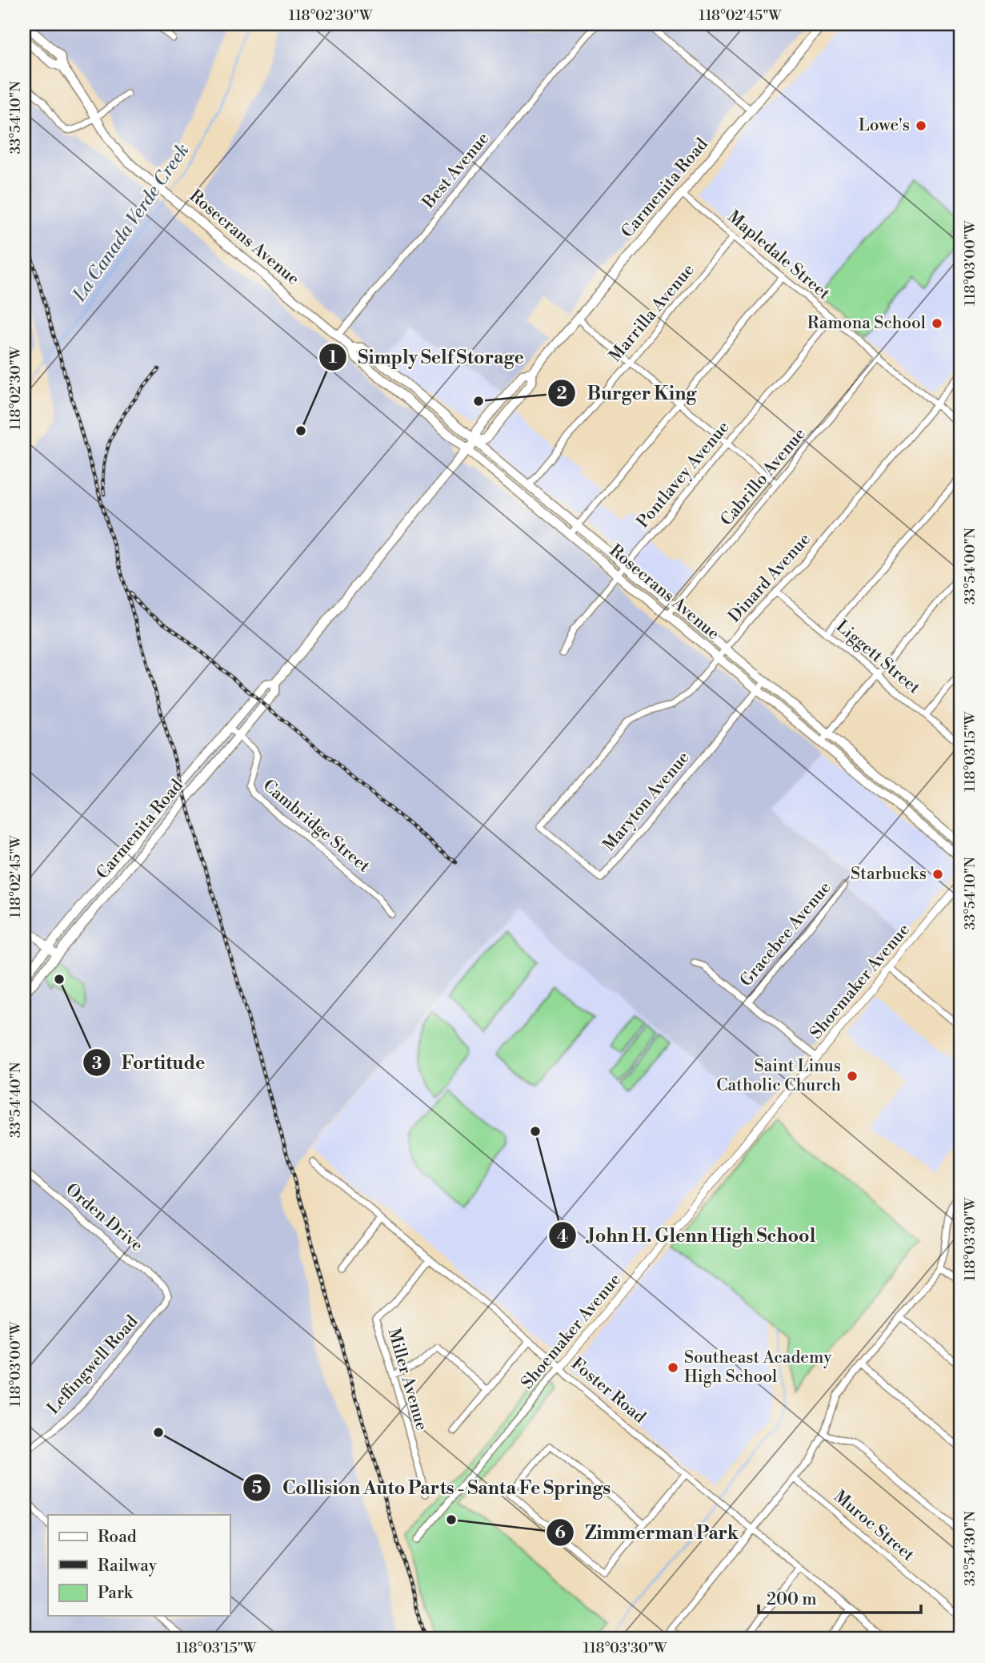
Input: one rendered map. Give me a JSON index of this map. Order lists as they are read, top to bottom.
{
  "streets": {
    "main road": ["Carmenita Road", "Rosecrans Avenue"],
    "street": [
      "Best Avenue",
      "Mapledale Street",
      "Marrilla Avenue",
      "Pontlavey Avenue",
      "Cabrillo Avenue",
      "Dinard Avenue",
      "Liggett Street",
      "Maryton Avenue",
      "Cambridge Street",
      "Gracebee Avenue",
      "Shoemaker Avenue",
      "Orden Drive",
      "Leffingwell Road",
      "Miller Avenue",
      "Foster Road",
      "Muroc Street"
    ]
  },
  "crossings": [
    ["Best Avenue", "Rosecrans Avenue"],
    ["Carmenita Road", "Rosecrans Avenue"],
    ["Carmenita Road", "Mapledale Street"],
    ["Carmenita Road", "Cambridge Street"],
    ["Rosecrans Avenue", "Marrilla Avenue"],
    ["Rosecrans Avenue", "Pontlavey Avenue"],
    ["Rosecrans Avenue", "Cabrillo Avenue"],
    ["Rosecrans Avenue", "Dinard Avenue"],
    ["Rosecrans Avenue", "Maryton Avenue"],
    ["Mapledale Street", "Marrilla Avenue"],
    ["Mapledale Street", "Pontlavey Avenue"],
    ["Mapledale Street", "Cabrillo Avenue"],
    ["Mapledale Street", "Dinard Avenue"],
    ["Dinard Avenue", "Liggett Street"],
    ["Dinard Avenue", "Maryton Avenue"],
    ["Shoemaker Avenue", "Foster Road"],
    ["Orden Drive", "Leffingwell Road"],
    ["Miller Avenue", "Foster Road"]
  ],
  "water": ["La Canada Verde Creek"],
  "places": [
    "Lowe's",
    "Ramona School",
    "Burger King",
    "Simply Self Storage",
    "Starbucks",
    "Fortitude",
    "Saint Linus Catholic Church",
    "John H. Glenn High School",
    "Southeast Academy High School",
    "Collision Auto Parts - Santa Fe Springs",
    "Zimmerman Park"
  ],
  "legend": ["Road", "Railway", "Park"],
  "scale_bar": "200 m",
  "coordinates": [
    "118°02'30\"W",
    "118°02'45\"W",
    "33°54'10\"N",
    "118°03'00\"W",
    "33°54'00\"N",
    "118°03'15\"W",
    "33°54'40\"N",
    "118°03'30\"W",
    "33°54'30\"N"
  ]
}
